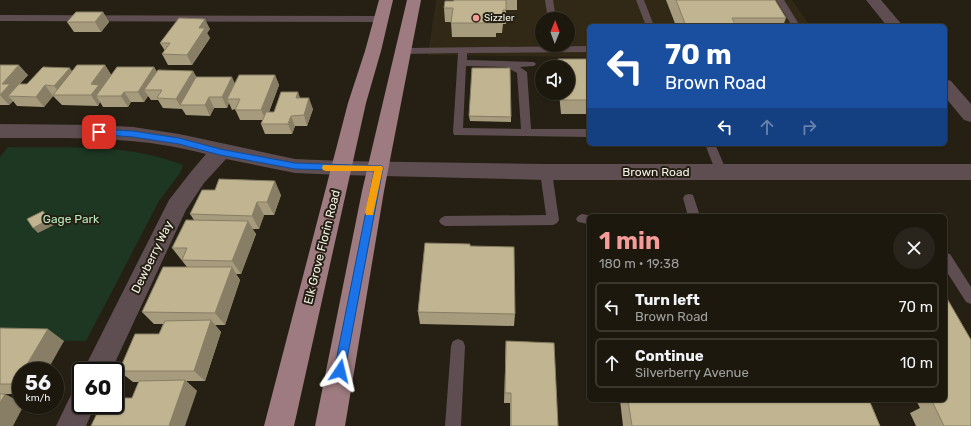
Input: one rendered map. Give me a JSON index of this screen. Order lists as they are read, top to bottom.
{
  "streets": {
    "main road": ["Elk Grove Florin Road"],
    "street": ["Brown Road", "Dewberry Way"]
  },
  "crossings": [
    ["Brown Road", "Elk Grove Florin Road"],
    ["Brown Road", "Dewberry Way"]
  ],
  "parks": ["Gage Park"],
  "places": ["Sizzler"],
  "north": "top",
  "page": {
    "turn": ["70 m", "Brown Road"],
    "heading": ["1 min", "180 m · 19:38"],
    "list": [
      {
        "name": "Turn left",
        "note": "Brown Road",
        "value": "70 m"
      },
      {
        "name": "Continue",
        "note": "Silverberry Avenue",
        "value": "10 m"
      }
    ],
    "speed": "56 km/h",
    "limit": "60"
  }
}
